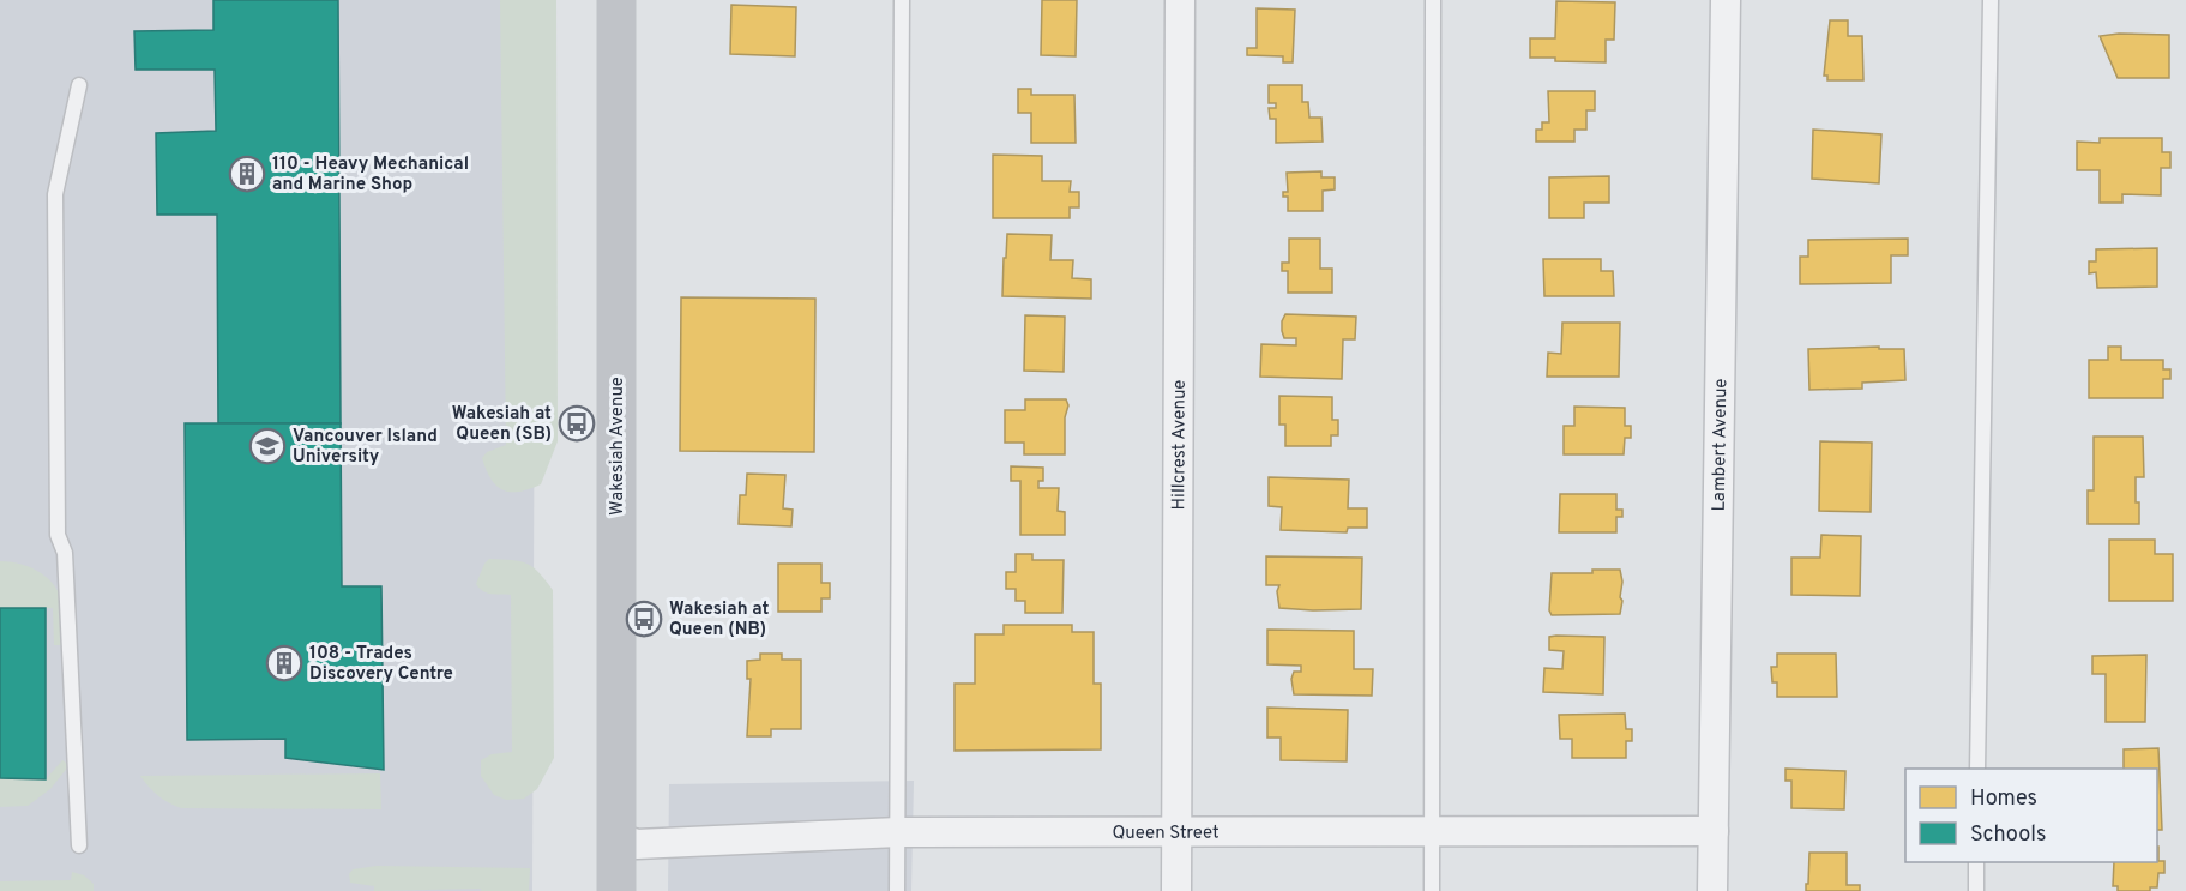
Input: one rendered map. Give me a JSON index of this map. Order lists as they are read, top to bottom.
{
  "streets": {
    "main road": ["Wakesiah Avenue"],
    "street": ["Hillcrest Avenue", "Lambert Avenue", "Queen Street"]
  },
  "crossings": [
    ["Wakesiah Avenue", "Queen Street"],
    ["Hillcrest Avenue", "Queen Street"],
    ["Lambert Avenue", "Queen Street"]
  ],
  "places": {
    "building": ["110 - Heavy Mechanical and Marine Shop", "108 - Trades Discovery Centre"],
    "bus stop": ["Wakesiah at Queen (SB)", "Wakesiah at Queen (NB)"],
    "school or university": ["Vancouver Island University"]
  },
  "legend": ["Homes", "Schools"]
}
